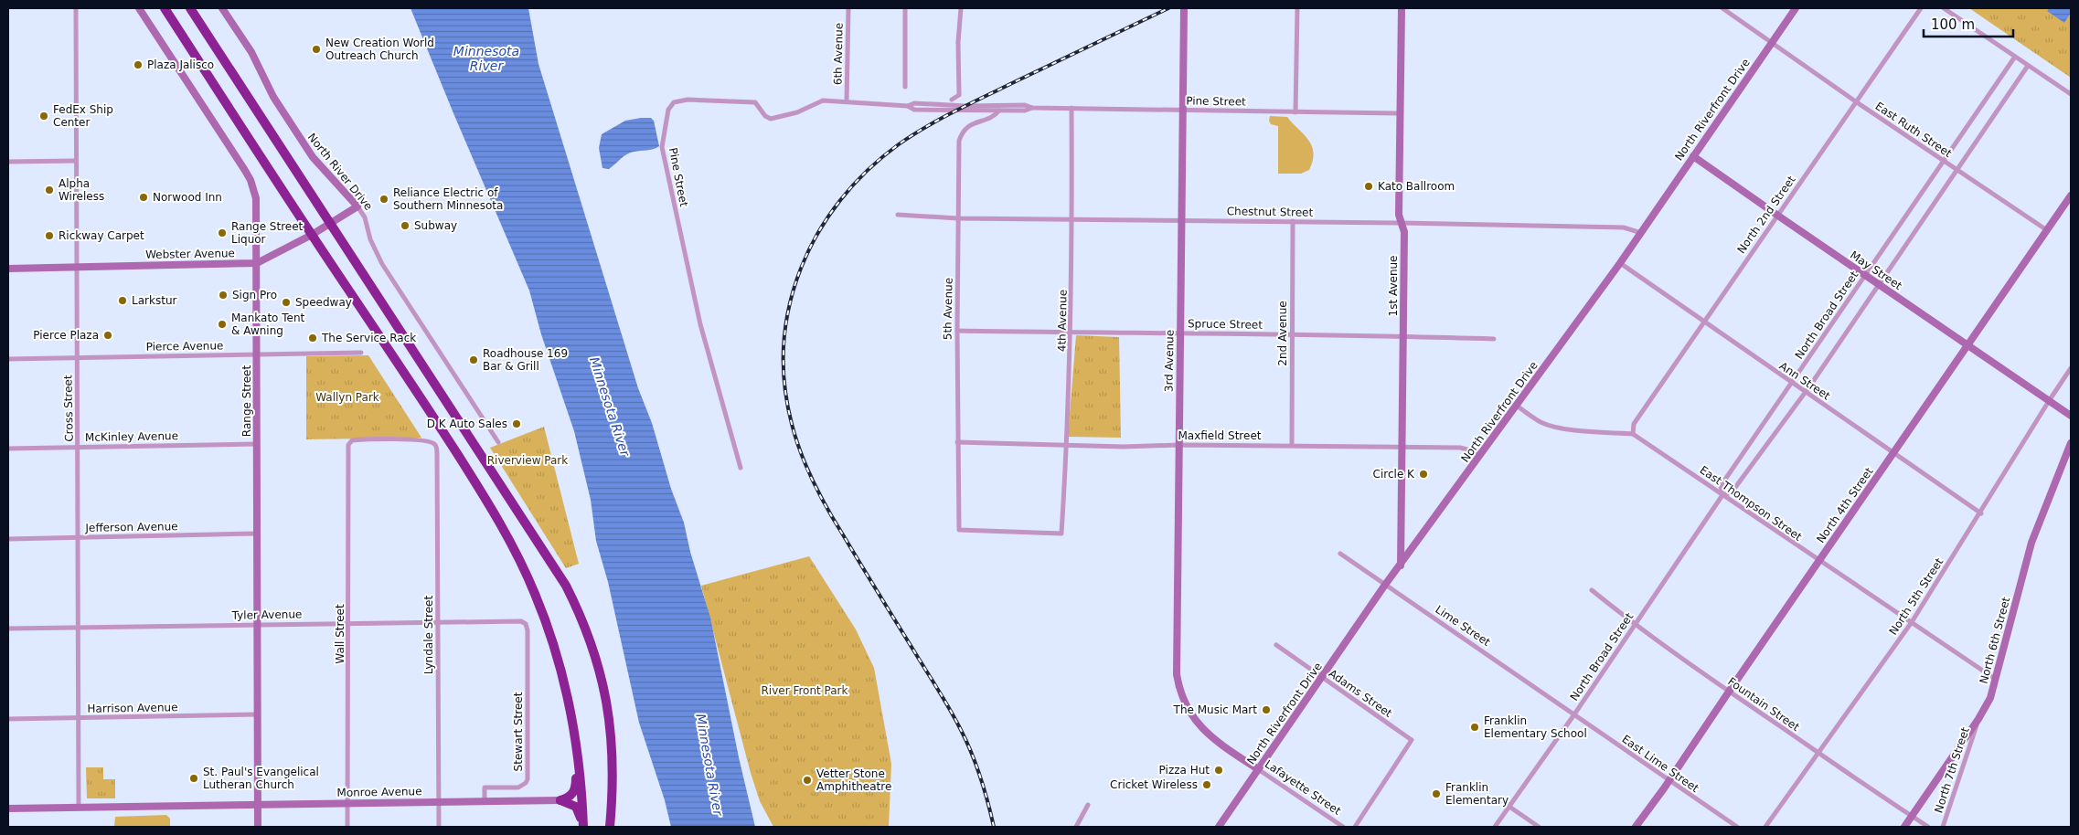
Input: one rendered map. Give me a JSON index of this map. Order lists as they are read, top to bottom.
{
  "streets": {
    "street": [
      "6th Avenue",
      "Pine Street",
      "North Riverfront Drive",
      "East Ruth Street",
      "North River Drive",
      "Chestnut Street",
      "North 2nd Street",
      "Webster Avenue",
      "May Street",
      "1st Avenue",
      "5th Avenue",
      "North Broad Street",
      "4th Avenue",
      "Spruce Street",
      "2nd Avenue",
      "Pierce Avenue",
      "3rd Avenue",
      "Ann Street",
      "Range Street",
      "Cross Street",
      "Maxfield Street",
      "McKinley Avenue",
      "East Thompson Street",
      "North 4th Street",
      "Jefferson Avenue",
      "North 5th Street",
      "Tyler Avenue",
      "Lime Street",
      "Wall Street",
      "Lyndale Street",
      "North 6th Street",
      "Adams Street",
      "Fountain Street",
      "Harrison Avenue",
      "Stewart Street",
      "East Lime Street",
      "North 7th Street",
      "Lafayette Street",
      "Monroe Avenue"
    ]
  },
  "crossings": [
    ["6th Avenue", "Pine Street"],
    ["Pine Street", "1st Avenue"],
    ["Pine Street", "5th Avenue"],
    ["Pine Street", "4th Avenue"],
    ["Pine Street", "3rd Avenue"],
    ["North Riverfront Drive", "East Ruth Street"],
    ["North Riverfront Drive", "Chestnut Street"],
    ["North Riverfront Drive", "May Street"],
    ["North Riverfront Drive", "1st Avenue"],
    ["North Riverfront Drive", "Ann Street"],
    ["North Riverfront Drive", "Maxfield Street"],
    ["North Riverfront Drive", "Lime Street"],
    ["North Riverfront Drive", "Adams Street"],
    ["North Riverfront Drive", "Lafayette Street"],
    ["East Ruth Street", "North 2nd Street"],
    ["East Ruth Street", "North Broad Street"],
    ["East Ruth Street", "North 4th Street"],
    ["North River Drive", "Webster Avenue"],
    ["Chestnut Street", "1st Avenue"],
    ["Chestnut Street", "5th Avenue"],
    ["Chestnut Street", "4th Avenue"],
    ["Chestnut Street", "2nd Avenue"],
    ["Chestnut Street", "3rd Avenue"],
    ["North 2nd Street", "May Street"],
    ["North 2nd Street", "Ann Street"],
    ["North 2nd Street", "East Thompson Street"],
    ["Webster Avenue", "Range Street"],
    ["Webster Avenue", "Cross Street"],
    ["May Street", "North Broad Street"],
    ["May Street", "North 4th Street"],
    ["May Street", "North 5th Street"],
    ["1st Avenue", "Spruce Street"],
    ["1st Avenue", "Maxfield Street"],
    ["5th Avenue", "4th Avenue"],
    ["5th Avenue", "Spruce Street"],
    ["5th Avenue", "Maxfield Street"],
    ["North Broad Street", "Ann Street"],
    ["North Broad Street", "East Thompson Street"],
    ["North Broad Street", "Lime Street"],
    ["North Broad Street", "Fountain Street"],
    ["North Broad Street", "East Lime Street"],
    ["4th Avenue", "Spruce Street"],
    ["4th Avenue", "Maxfield Street"],
    ["Spruce Street", "2nd Avenue"],
    ["Spruce Street", "3rd Avenue"],
    ["2nd Avenue", "Maxfield Street"],
    ["Pierce Avenue", "Range Street"],
    ["Pierce Avenue", "Cross Street"],
    ["3rd Avenue", "Maxfield Street"],
    ["3rd Avenue", "Lafayette Street"],
    ["Ann Street", "North 4th Street"],
    ["Ann Street", "North 5th Street"],
    ["Range Street", "McKinley Avenue"],
    ["Range Street", "Jefferson Avenue"],
    ["Range Street", "Tyler Avenue"],
    ["Range Street", "Harrison Avenue"],
    ["Range Street", "Monroe Avenue"],
    ["Cross Street", "McKinley Avenue"],
    ["Cross Street", "Jefferson Avenue"],
    ["Cross Street", "Tyler Avenue"],
    ["Cross Street", "Harrison Avenue"],
    ["Cross Street", "Monroe Avenue"],
    ["East Thompson Street", "North 4th Street"],
    ["East Thompson Street", "North 5th Street"],
    ["East Thompson Street", "North 6th Street"],
    ["North 4th Street", "Fountain Street"],
    ["North 4th Street", "East Lime Street"],
    ["North 5th Street", "Fountain Street"],
    ["Tyler Avenue", "Wall Street"],
    ["Tyler Avenue", "Lyndale Street"],
    ["Tyler Avenue", "Stewart Street"],
    ["Lime Street", "East Lime Street"],
    ["Wall Street", "Lyndale Street"],
    ["Wall Street", "Monroe Avenue"],
    ["Lyndale Street", "Monroe Avenue"],
    ["North 6th Street", "Fountain Street"],
    ["North 6th Street", "North 7th Street"],
    ["Stewart Street", "Monroe Avenue"]
  ],
  "water": ["Minnesota River"],
  "parks": ["Wallyn Park", "Riverview Park", "River Front Park"],
  "places": [
    "New Creation World Outreach Church",
    "Plaza Jalisco",
    "FedEx Ship Center",
    "Kato Ballroom",
    "Alpha Wireless",
    "Norwood Inn",
    "Reliance Electric of Southern Minnesota",
    "Subway",
    "Range Street Liquor",
    "Rickway Carpet",
    "Sign Pro",
    "Larkstur",
    "Speedway",
    "Mankato Tent & Awning",
    "Pierce Plaza",
    "The Service Rack",
    "Roadhouse 169 Bar & Grill",
    "D K Auto Sales",
    "Circle K",
    "The Music Mart",
    "Franklin Elementary School",
    "Pizza Hut",
    "St. Paul's Evangelical Lutheran Church",
    "Vetter Stone Amphitheatre",
    "Cricket Wireless",
    "Franklin Elementary"
  ],
  "scale_bar": "100 m"
}
